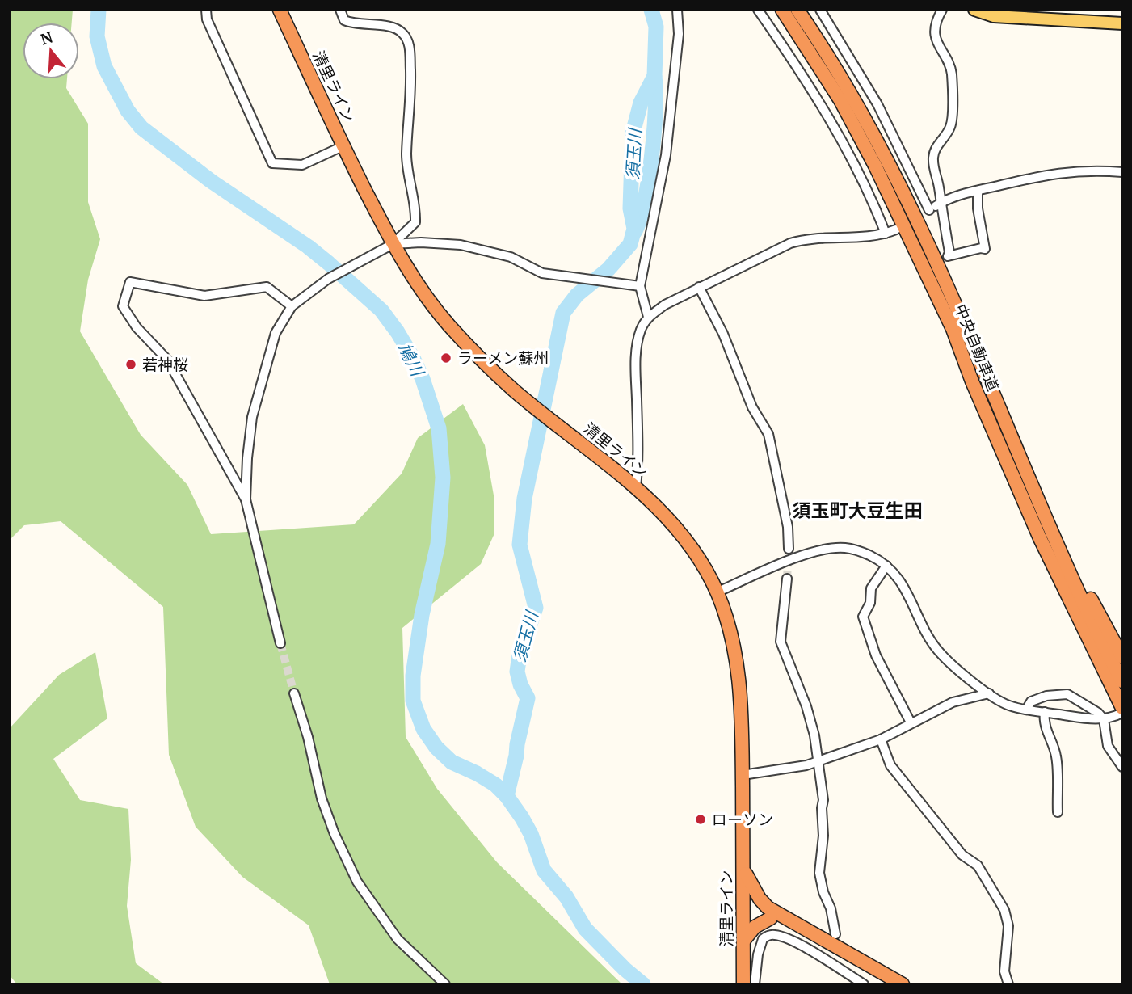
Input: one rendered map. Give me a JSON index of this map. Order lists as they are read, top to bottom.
{
  "streets": {
    "highway": ["清里ライン", "中央自動車道"]
  },
  "districts": ["須玉町大豆生田"],
  "water": ["須玉川", "鳩川"],
  "places": ["ラーメン蘇州", "若神桜", "ローソン"],
  "north": "top"
}
